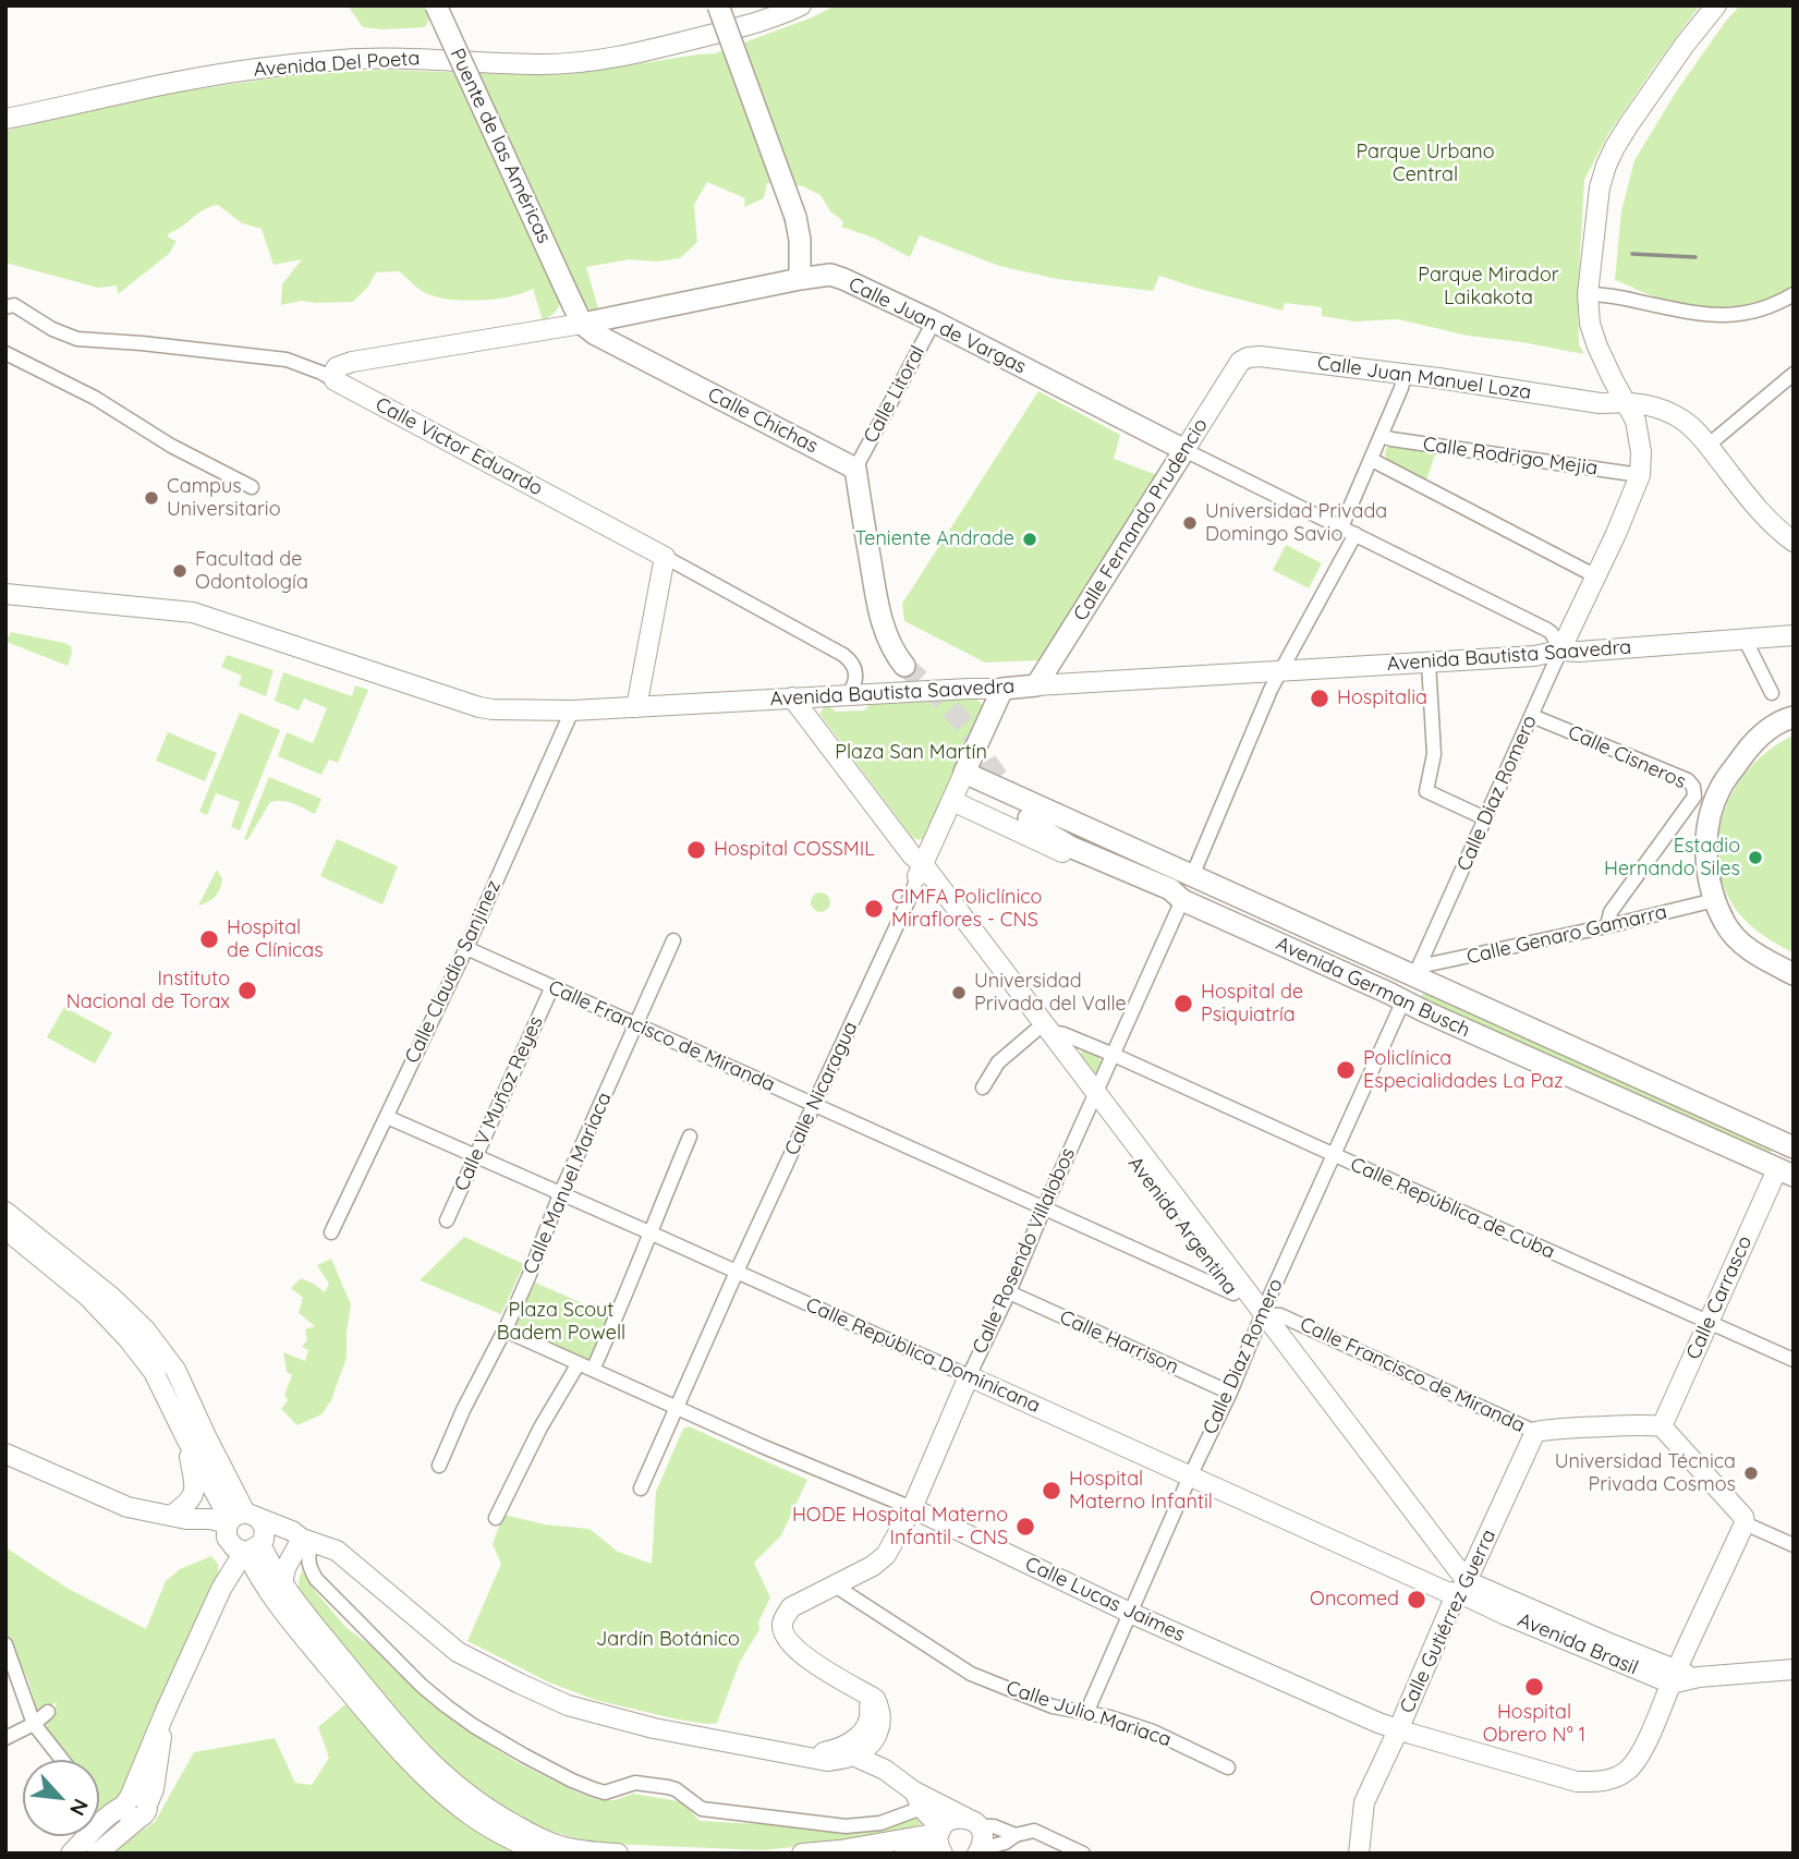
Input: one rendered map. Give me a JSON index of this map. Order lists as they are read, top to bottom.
{
  "streets": {
    "main road": [
      "Avenida Del Poeta",
      "Puente de las Américas",
      "Calle Juan de Vargas",
      "Calle Juan Manuel Loza",
      "Calle Chichas",
      "Calle Victor Eduardo",
      "Calle Fernando Prudencio",
      "Avenida Bautista Saavedra",
      "Avenida German Busch",
      "Calle Francisco de Miranda",
      "Calle Nicaragua",
      "Avenida Argentina",
      "Calle Rosendo Villalobos",
      "Calle Carrasco",
      "Calle República Dominicana",
      "Calle Lucas Jaimes",
      "Calle Gutiérrez Guerra",
      "Avenida Brasil"
    ],
    "street": [
      "Calle Litoral",
      "Calle Rodrigo Mejia",
      "Calle Cisneros",
      "Calle Diaz Romero",
      "Calle Genaro Gamarra",
      "Calle Claudio Sanjinez",
      "Calle V Muñoz Reyes",
      "Calle Manuel Mariaca",
      "Calle República de Cuba",
      "Calle Harrison",
      "Calle Julio Mariaca"
    ]
  },
  "crossings": [
    ["Puente de las Américas", "Calle Juan de Vargas"],
    ["Puente de las Américas", "Calle Chichas"],
    ["Calle Juan de Vargas", "Calle Litoral"],
    ["Calle Juan de Vargas", "Calle Chichas"],
    ["Calle Juan de Vargas", "Calle Victor Eduardo"],
    ["Calle Juan de Vargas", "Calle Fernando Prudencio"],
    ["Calle Juan Manuel Loza", "Calle Fernando Prudencio"],
    ["Calle Litoral", "Calle Chichas"],
    ["Calle Victor Eduardo", "Avenida Bautista Saavedra"],
    ["Calle Fernando Prudencio", "Avenida Bautista Saavedra"],
    ["Avenida Bautista Saavedra", "Calle Diaz Romero"],
    ["Avenida Bautista Saavedra", "Calle Claudio Sanjinez"],
    ["Avenida Bautista Saavedra", "Calle Nicaragua"],
    ["Avenida Bautista Saavedra", "Avenida Argentina"],
    ["Calle Cisneros", "Calle Diaz Romero"],
    ["Calle Cisneros", "Calle Genaro Gamarra"],
    ["Calle Diaz Romero", "Calle Genaro Gamarra"],
    ["Calle Diaz Romero", "Avenida German Busch"],
    ["Calle Diaz Romero", "Calle Francisco de Miranda"],
    ["Calle Diaz Romero", "Calle República de Cuba"],
    ["Calle Diaz Romero", "Avenida Argentina"],
    ["Calle Diaz Romero", "Calle Harrison"],
    ["Calle Diaz Romero", "Calle República Dominicana"],
    ["Calle Diaz Romero", "Calle Lucas Jaimes"],
    ["Calle Diaz Romero", "Calle Julio Mariaca"],
    ["Calle Genaro Gamarra", "Avenida German Busch"],
    ["Calle Claudio Sanjinez", "Calle Francisco de Miranda"],
    ["Calle Claudio Sanjinez", "Calle República Dominicana"],
    ["Avenida German Busch", "Calle Nicaragua"],
    ["Avenida German Busch", "Calle Rosendo Villalobos"],
    ["Avenida German Busch", "Calle Carrasco"],
    ["Calle Francisco de Miranda", "Calle Nicaragua"],
    ["Calle Francisco de Miranda", "Calle V Muñoz Reyes"],
    ["Calle Francisco de Miranda", "Calle Manuel Mariaca"],
    ["Calle Francisco de Miranda", "Avenida Argentina"],
    ["Calle Francisco de Miranda", "Calle Rosendo Villalobos"],
    ["Calle Francisco de Miranda", "Calle Carrasco"],
    ["Calle Francisco de Miranda", "Calle Gutiérrez Guerra"],
    ["Calle Nicaragua", "Avenida Argentina"],
    ["Calle Nicaragua", "Calle República Dominicana"],
    ["Calle Nicaragua", "Calle Lucas Jaimes"],
    ["Calle V Muñoz Reyes", "Calle República Dominicana"],
    ["Calle Manuel Mariaca", "Calle República Dominicana"],
    ["Calle Manuel Mariaca", "Calle Lucas Jaimes"],
    ["Calle República de Cuba", "Avenida Argentina"],
    ["Calle República de Cuba", "Calle Rosendo Villalobos"],
    ["Calle República de Cuba", "Calle Carrasco"],
    ["Avenida Argentina", "Calle Rosendo Villalobos"],
    ["Avenida Argentina", "Calle República Dominicana"],
    ["Avenida Argentina", "Calle Gutiérrez Guerra"],
    ["Avenida Argentina", "Avenida Brasil"],
    ["Calle Rosendo Villalobos", "Calle Harrison"],
    ["Calle Rosendo Villalobos", "Calle República Dominicana"],
    ["Calle Rosendo Villalobos", "Calle Lucas Jaimes"],
    ["Calle Rosendo Villalobos", "Calle Julio Mariaca"],
    ["Calle República Dominicana", "Calle Gutiérrez Guerra"],
    ["Calle República Dominicana", "Avenida Brasil"],
    ["Calle Lucas Jaimes", "Calle Gutiérrez Guerra"],
    ["Calle Lucas Jaimes", "Avenida Brasil"],
    ["Calle Gutiérrez Guerra", "Avenida Brasil"]
  ],
  "parks": [
    "Parque Urbano Central",
    "Parque Mirador Laikakota",
    "Plaza San Martín",
    "Plaza Scout Badem Powell",
    "Jardín Botánico"
  ],
  "places": [
    "Campus Universitario",
    "Universidad Privada Domingo Savio",
    "Teniente Andrade",
    "Facultad de Odontología",
    "Hospitalia",
    "Hospital COSSMIL",
    "Estadio Hernando Siles",
    "CIMFA Policlínico Miraflores - CNS",
    "Hospital de Clínicas",
    "Instituto Nacional de Torax",
    "Universidad Privada del Valle",
    "Hospital de Psiquiatría",
    "Policlínica Especialidades La Paz",
    "Universidad Técnica Privada Cosmos",
    "Hospital Materno Infantil",
    "HODE Hospital Materno Infantil - CNS",
    "Oncomed",
    "Hospital Obrero N° 1"
  ],
  "north": "bottom right"
}
